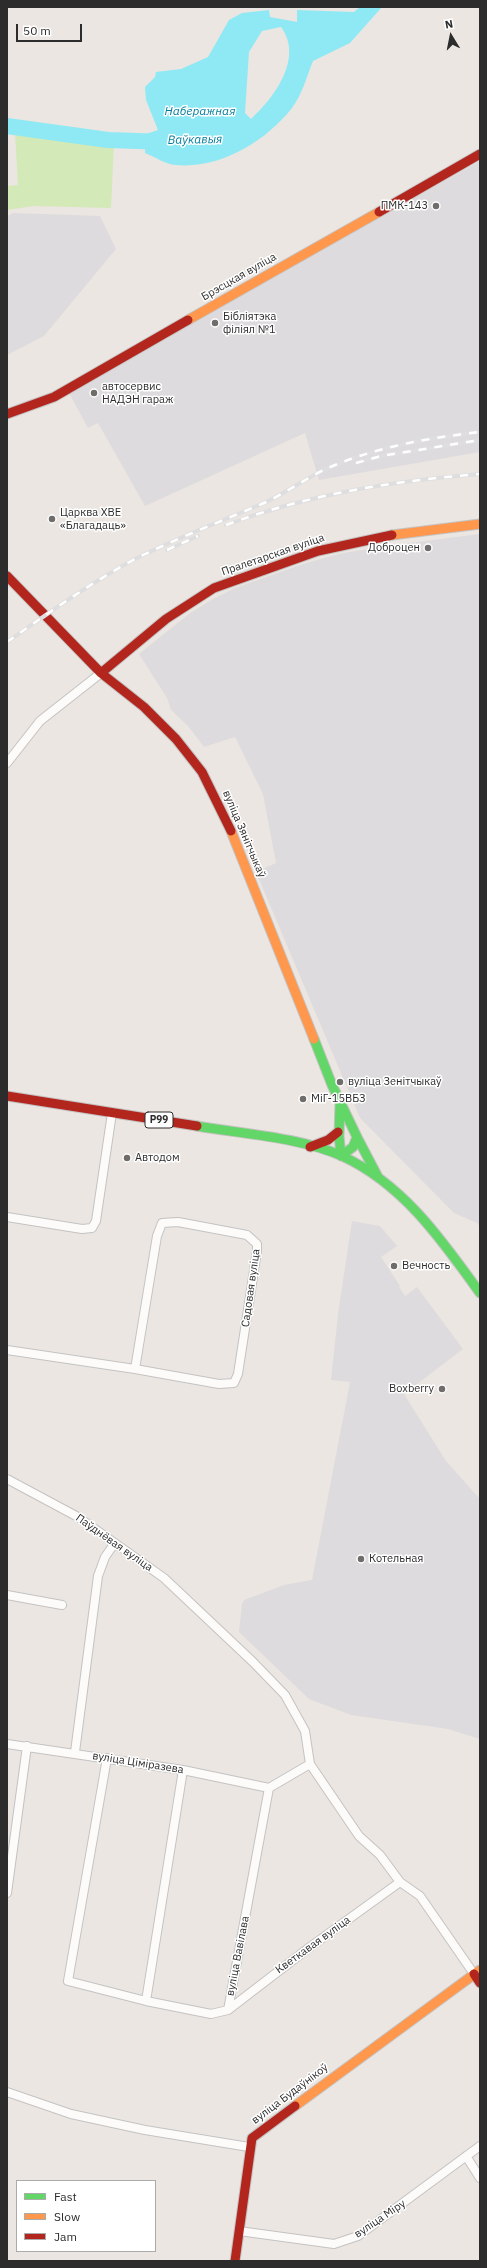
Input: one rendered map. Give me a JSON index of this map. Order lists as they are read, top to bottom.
{
  "streets": {
    "main road": [
      "Брэсцкая вуліца",
      "Пралетарская вуліца",
      "вуліца Зянітчыкаў",
      "Р99",
      "вуліца Будаўнікоў"
    ],
    "street": [
      "Садовая вуліца",
      "Паўднёвая вуліца",
      "вуліца Ціміразева",
      "Кветкавая вуліца",
      "вуліца Вавілава",
      "вуліца Міру"
    ]
  },
  "crossings": [
    ["Пралетарская вуліца", "вуліца Зянітчыкаў"],
    ["вуліца Зянітчыкаў", "Р99"],
    ["вуліца Ціміразева", "вуліца Вавілава"],
    ["Кветкавая вуліца", "вуліца Вавілава"]
  ],
  "water": ["Наберажная", "Ваўкавыя"],
  "places": [
    "ПМК-143",
    "Бібліятэка філіял №1",
    "автосервис НАДЭН гараж",
    "Царква ХВЕ «Благадаць»",
    "Доброцен",
    "вуліца Зенітчыкаў",
    "МіГ-15ВБЗ",
    "Автодом",
    "Вечность",
    "Boxberry",
    "Котельная"
  ],
  "legend": ["Fast", "Slow", "Jam"],
  "scale_bar": "50 m",
  "north": "top"
}
